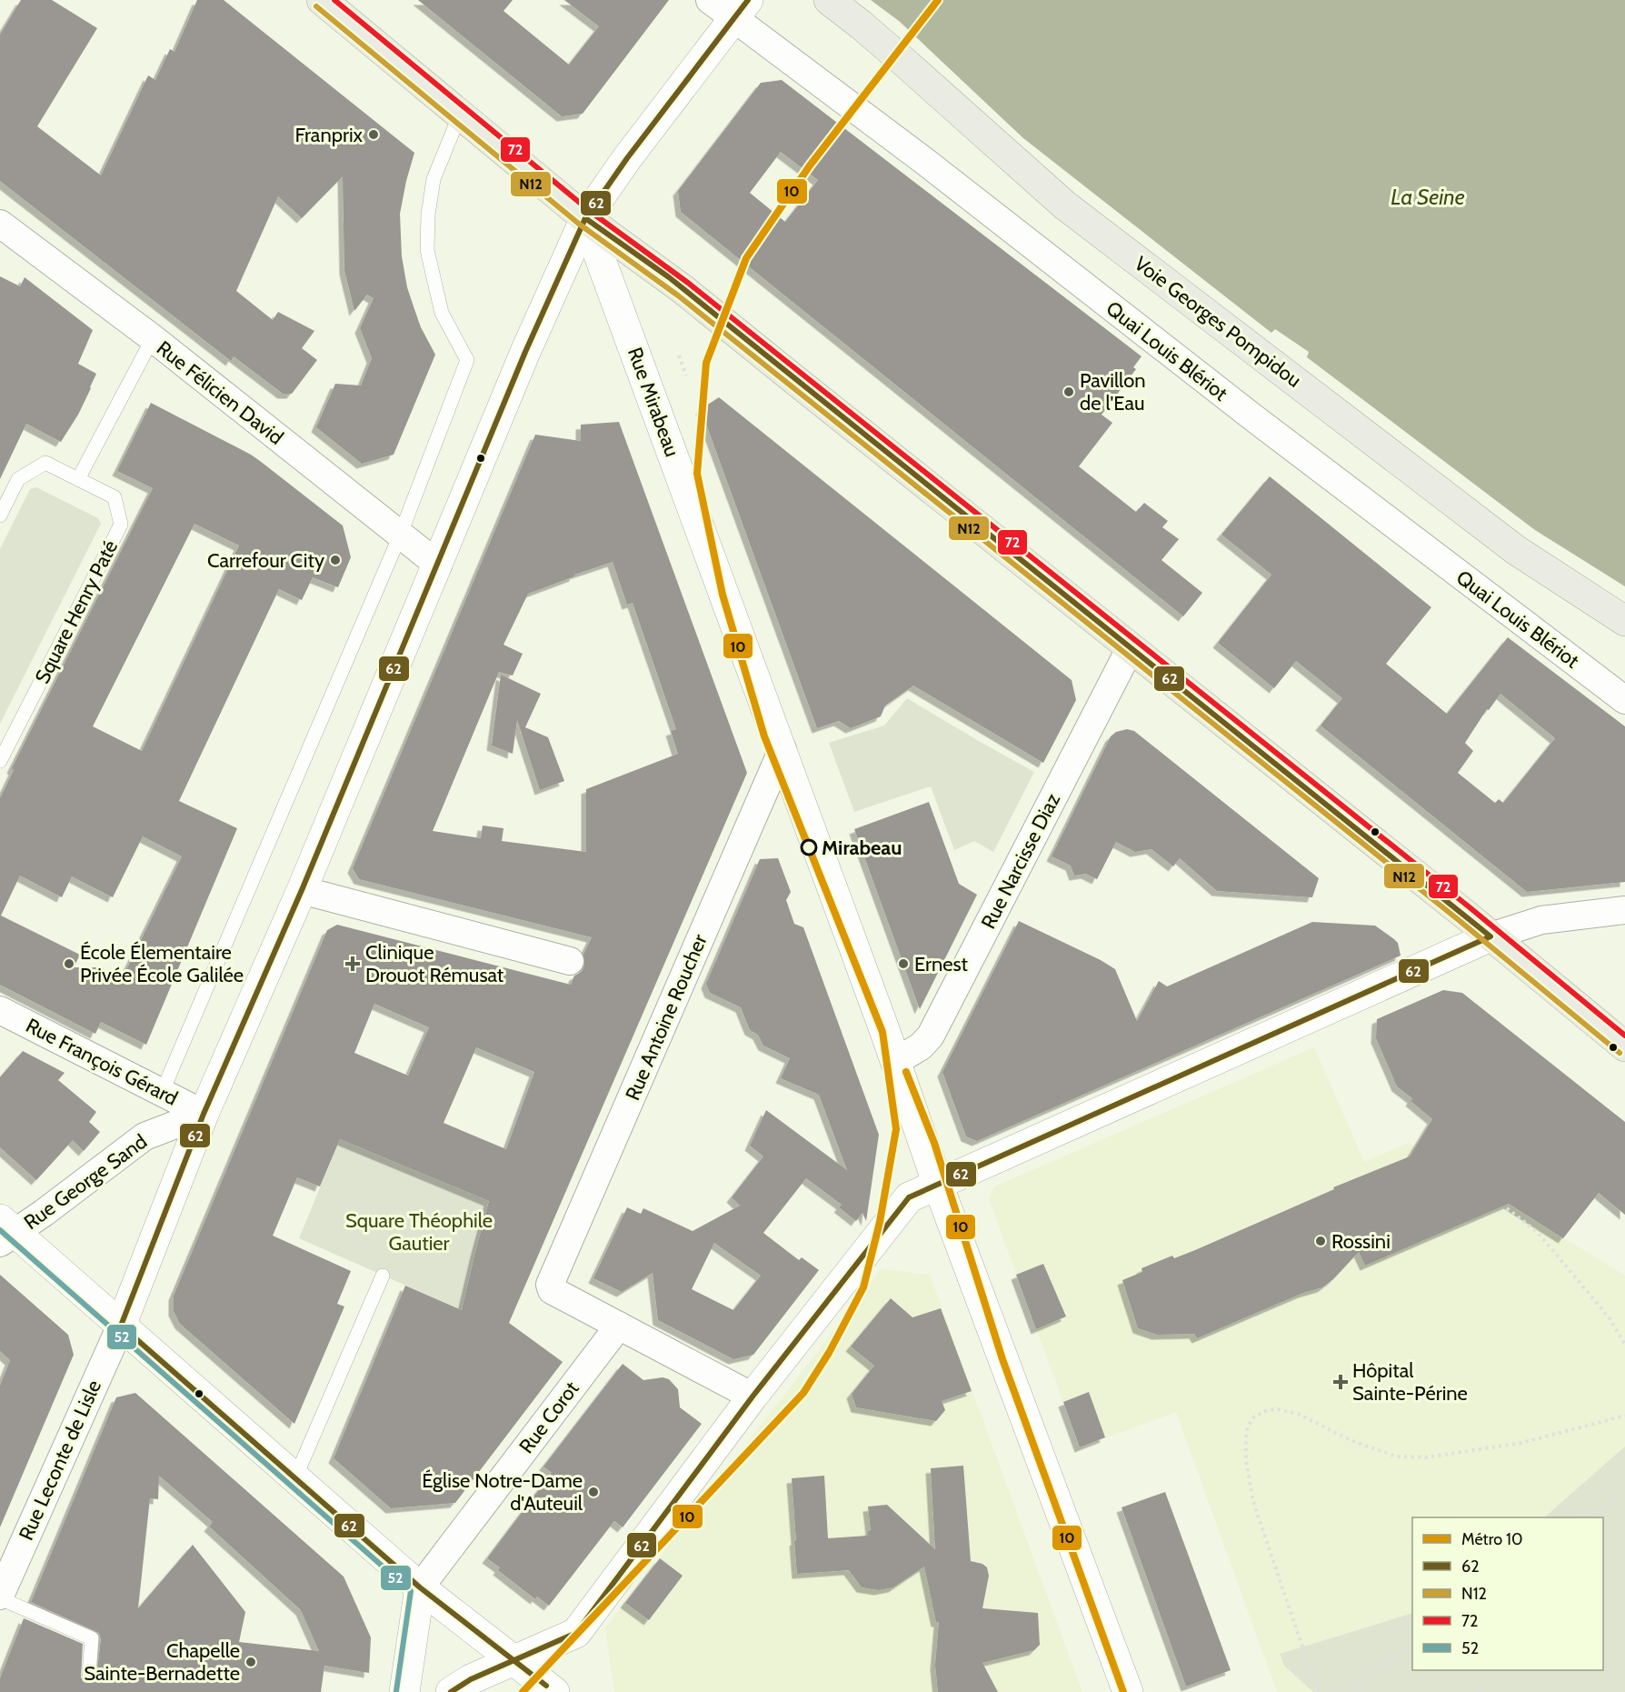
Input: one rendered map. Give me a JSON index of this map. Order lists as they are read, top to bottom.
{
  "streets": {
    "main road": ["Voie Georges Pompidou"],
    "street": [
      "Quai Louis Blériot",
      "Rue Félicien David",
      "Rue Mirabeau",
      "Rue Narcisse Diaz",
      "Rue Antoine Roucher",
      "Rue François Gérard",
      "Rue George Sand",
      "Rue Corot",
      "Rue Leconte de Lisle"
    ],
    "lane": ["Square Henry Paté"]
  },
  "crossings": [
    ["Rue Mirabeau", "Rue Narcisse Diaz"],
    ["Rue Mirabeau", "Rue Antoine Roucher"],
    ["Rue Antoine Roucher", "Rue Corot"],
    ["Rue François Gérard", "Rue George Sand"]
  ],
  "water": ["La Seine"],
  "parks": ["Square Théophile Gautier"],
  "places": {
    "other": [
      "Franprix",
      "Pavillon de l'Eau",
      "Carrefour City",
      "Mirabeau",
      "École Élementaire Privée École Galilée",
      "Ernest",
      "Rossini",
      "Église Notre-Dame d'Auteuil",
      "Chapelle Sainte-Bernadette"
    ],
    "health": ["Clinique Drouot Rémusat", "Hôpital Sainte-Périne"]
  },
  "lines": [
    "metro line 10",
    "transit line 62",
    "transit line 72",
    "transit line N12",
    "transit line 52"
  ],
  "legend": [
    "Métro 10",
    "62",
    "N12",
    "72",
    "52"
  ]
}
